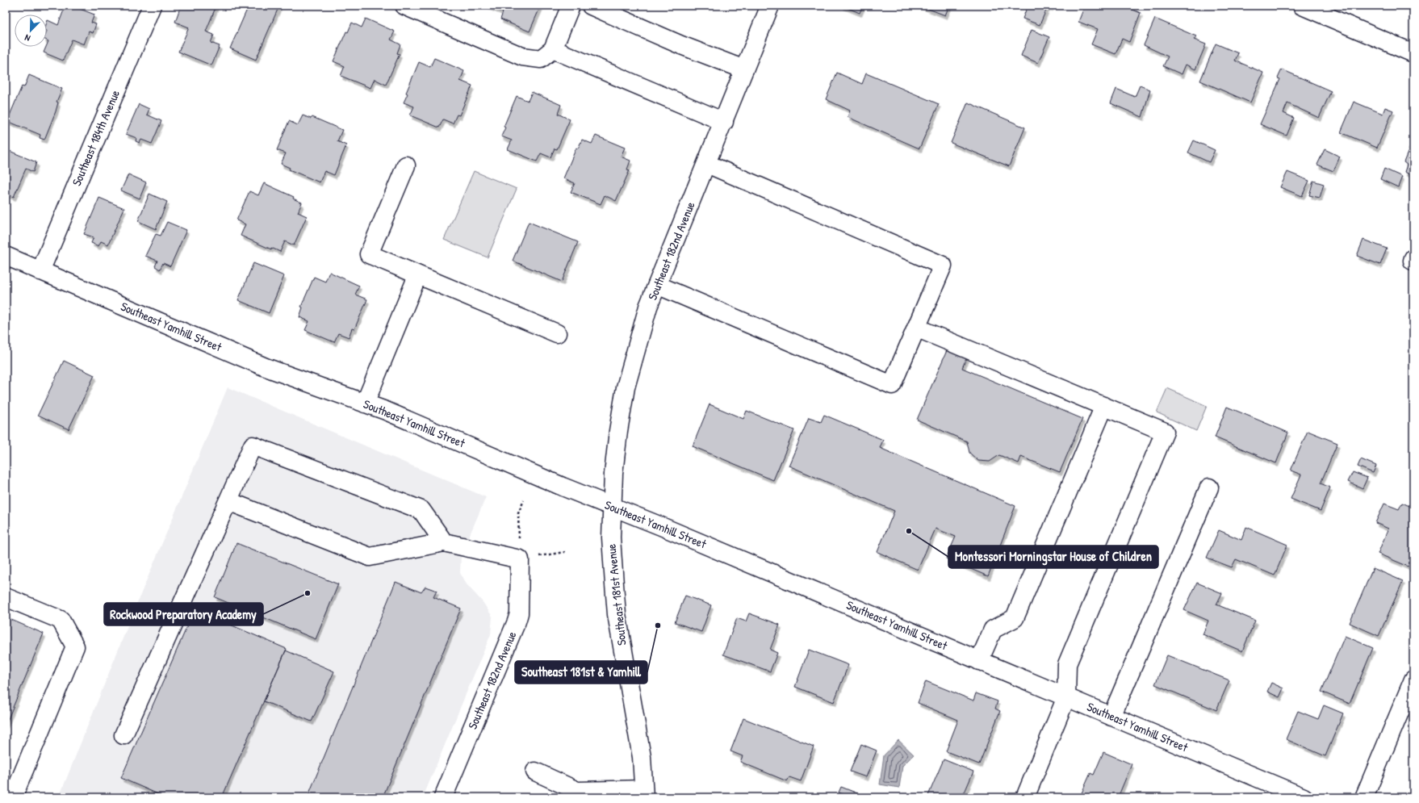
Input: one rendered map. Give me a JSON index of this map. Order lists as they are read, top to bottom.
{
  "streets": {
    "street": [
      "Southeast 184th Avenue",
      "Southeast 182nd Avenue",
      "Southeast Yamhill Street",
      "Southeast 181st Avenue"
    ]
  },
  "crossings": [
    ["Southeast 184th Avenue", "Southeast Yamhill Street"],
    ["Southeast 182nd Avenue", "Southeast Yamhill Street"],
    ["Southeast 182nd Avenue", "Southeast 181st Avenue"],
    ["Southeast Yamhill Street", "Southeast 181st Avenue"]
  ],
  "places": ["Montessori Morningstar House of Children", "Rockwood Preparatory Academy", "Southeast 181st & Yamhill"],
  "north": "bottom left"
}
